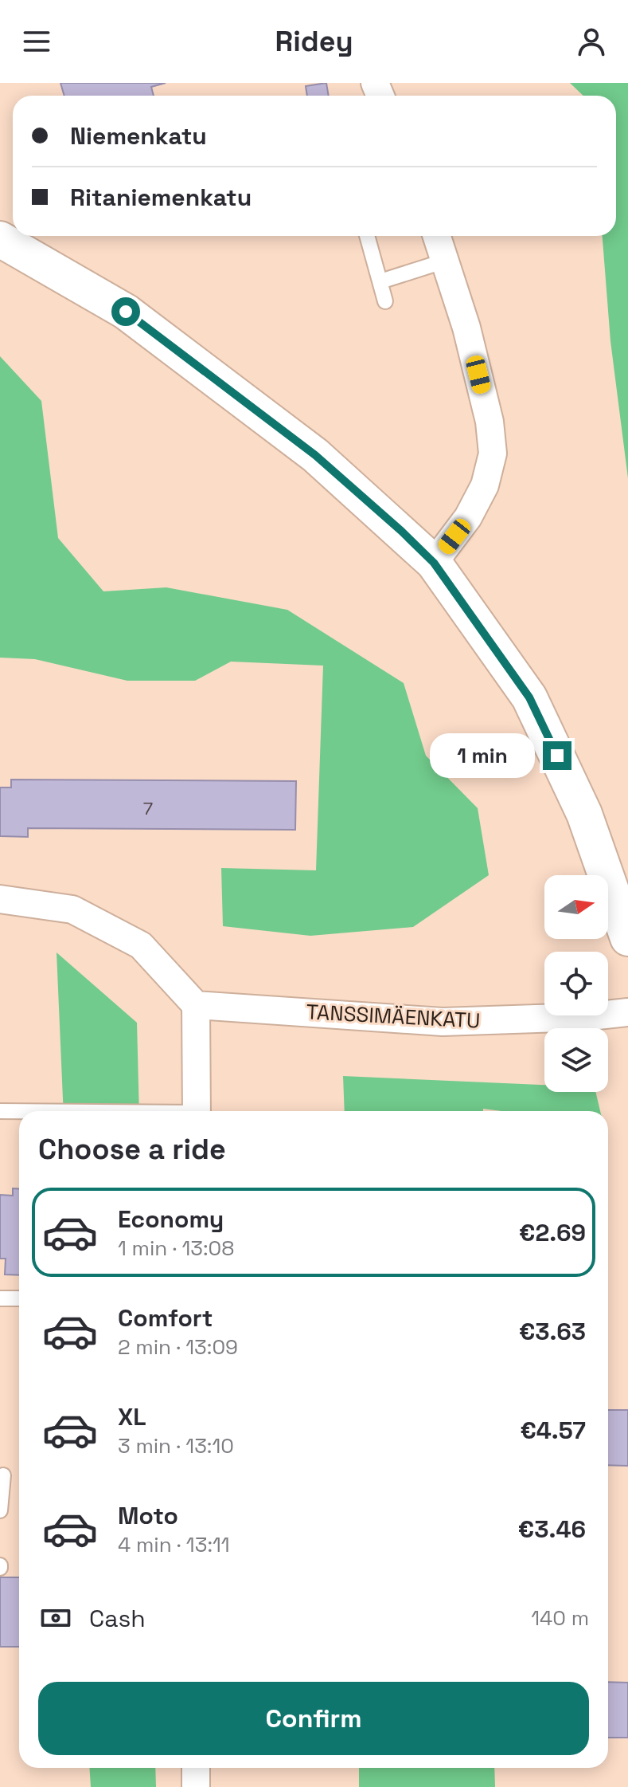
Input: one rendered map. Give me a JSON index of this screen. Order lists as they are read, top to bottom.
{
  "streets": {
    "street": ["TANSSIMÄENKATU"]
  },
  "house_numbers": ["7"],
  "north": "right",
  "page": {
    "header": "Ridey",
    "banner": ["Niemenkatu", "Ritaniemenkatu"],
    "bubble": "1 min",
    "heading": "Choose a ride",
    "list": [
      {
        "name": "Economy",
        "note": "1 min · 13:08",
        "value": "€2.69"
      },
      {
        "name": "Comfort",
        "note": "2 min · 13:09",
        "value": "€3.63"
      },
      {
        "name": "XL",
        "note": "3 min · 13:10",
        "value": "€4.57"
      },
      {
        "name": "Moto",
        "note": "4 min · 13:11",
        "value": "€3.46"
      }
    ],
    "pay": ["Cash", "140 m"],
    "buttons": "Confirm"
  }
}
